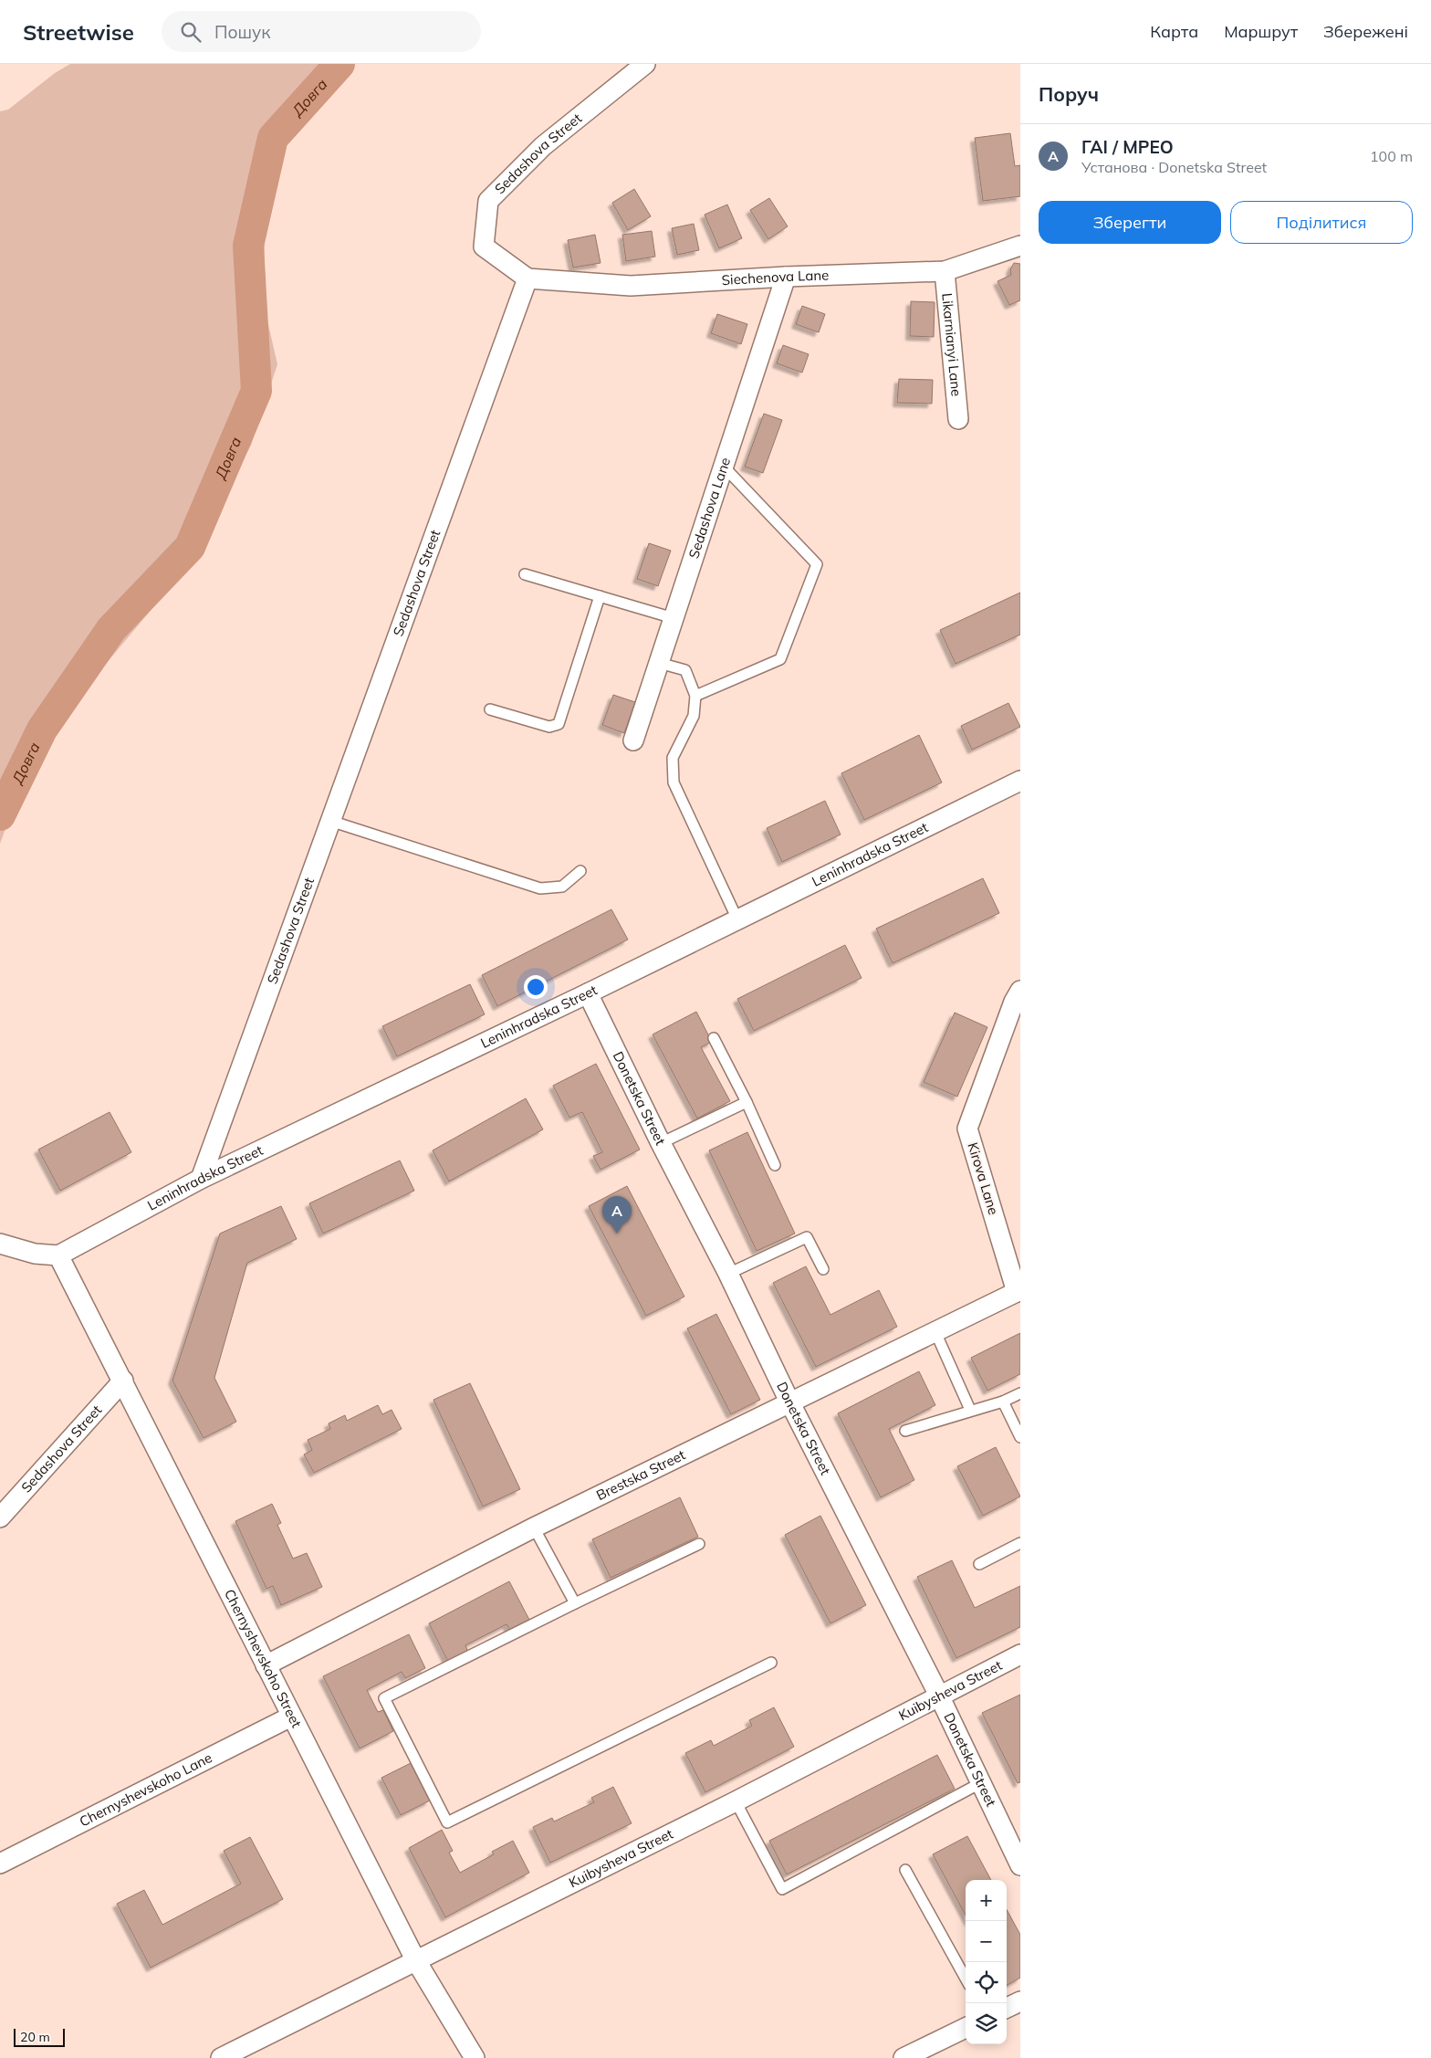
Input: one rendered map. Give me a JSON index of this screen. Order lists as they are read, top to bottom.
{
  "streets": {
    "street": [
      "Sedashova Street",
      "Siechenova Lane",
      "Likarnianyi Lane",
      "Sedashova Lane",
      "Leninhradska Street",
      "Donetska Street",
      "Kirova Lane",
      "Brestska Street",
      "Chernyshevskoho Street",
      "Kuibysheva Street",
      "Chernyshevskoho Lane"
    ]
  },
  "crossings": [
    ["Sedashova Street", "Siechenova Lane"],
    ["Sedashova Street", "Leninhradska Street"],
    ["Sedashova Street", "Chernyshevskoho Street"],
    ["Siechenova Lane", "Likarnianyi Lane"],
    ["Siechenova Lane", "Sedashova Lane"],
    ["Leninhradska Street", "Donetska Street"],
    ["Leninhradska Street", "Chernyshevskoho Street"],
    ["Donetska Street", "Brestska Street"],
    ["Donetska Street", "Kuibysheva Street"],
    ["Kirova Lane", "Brestska Street"],
    ["Brestska Street", "Chernyshevskoho Street"],
    ["Chernyshevskoho Street", "Kuibysheva Street"],
    ["Chernyshevskoho Street", "Chernyshevskoho Lane"]
  ],
  "water": ["Довга"],
  "scale_bar": "20 m",
  "page": {
    "header": "Streetwise",
    "search": "Пошук",
    "nav": ["Карта", "Маршрут", "Збережені"],
    "heading": "Поруч",
    "list": [
      {
        "mark": "A",
        "name": "ГАІ / МРЕО",
        "note": "Установа · Donetska Street",
        "value": "100 m"
      }
    ],
    "buttons": ["Зберегти", "Поділитися"],
    "pins": "A",
    "map_buttons": ["+", "−"],
    "scale": "20 m"
  }
}
